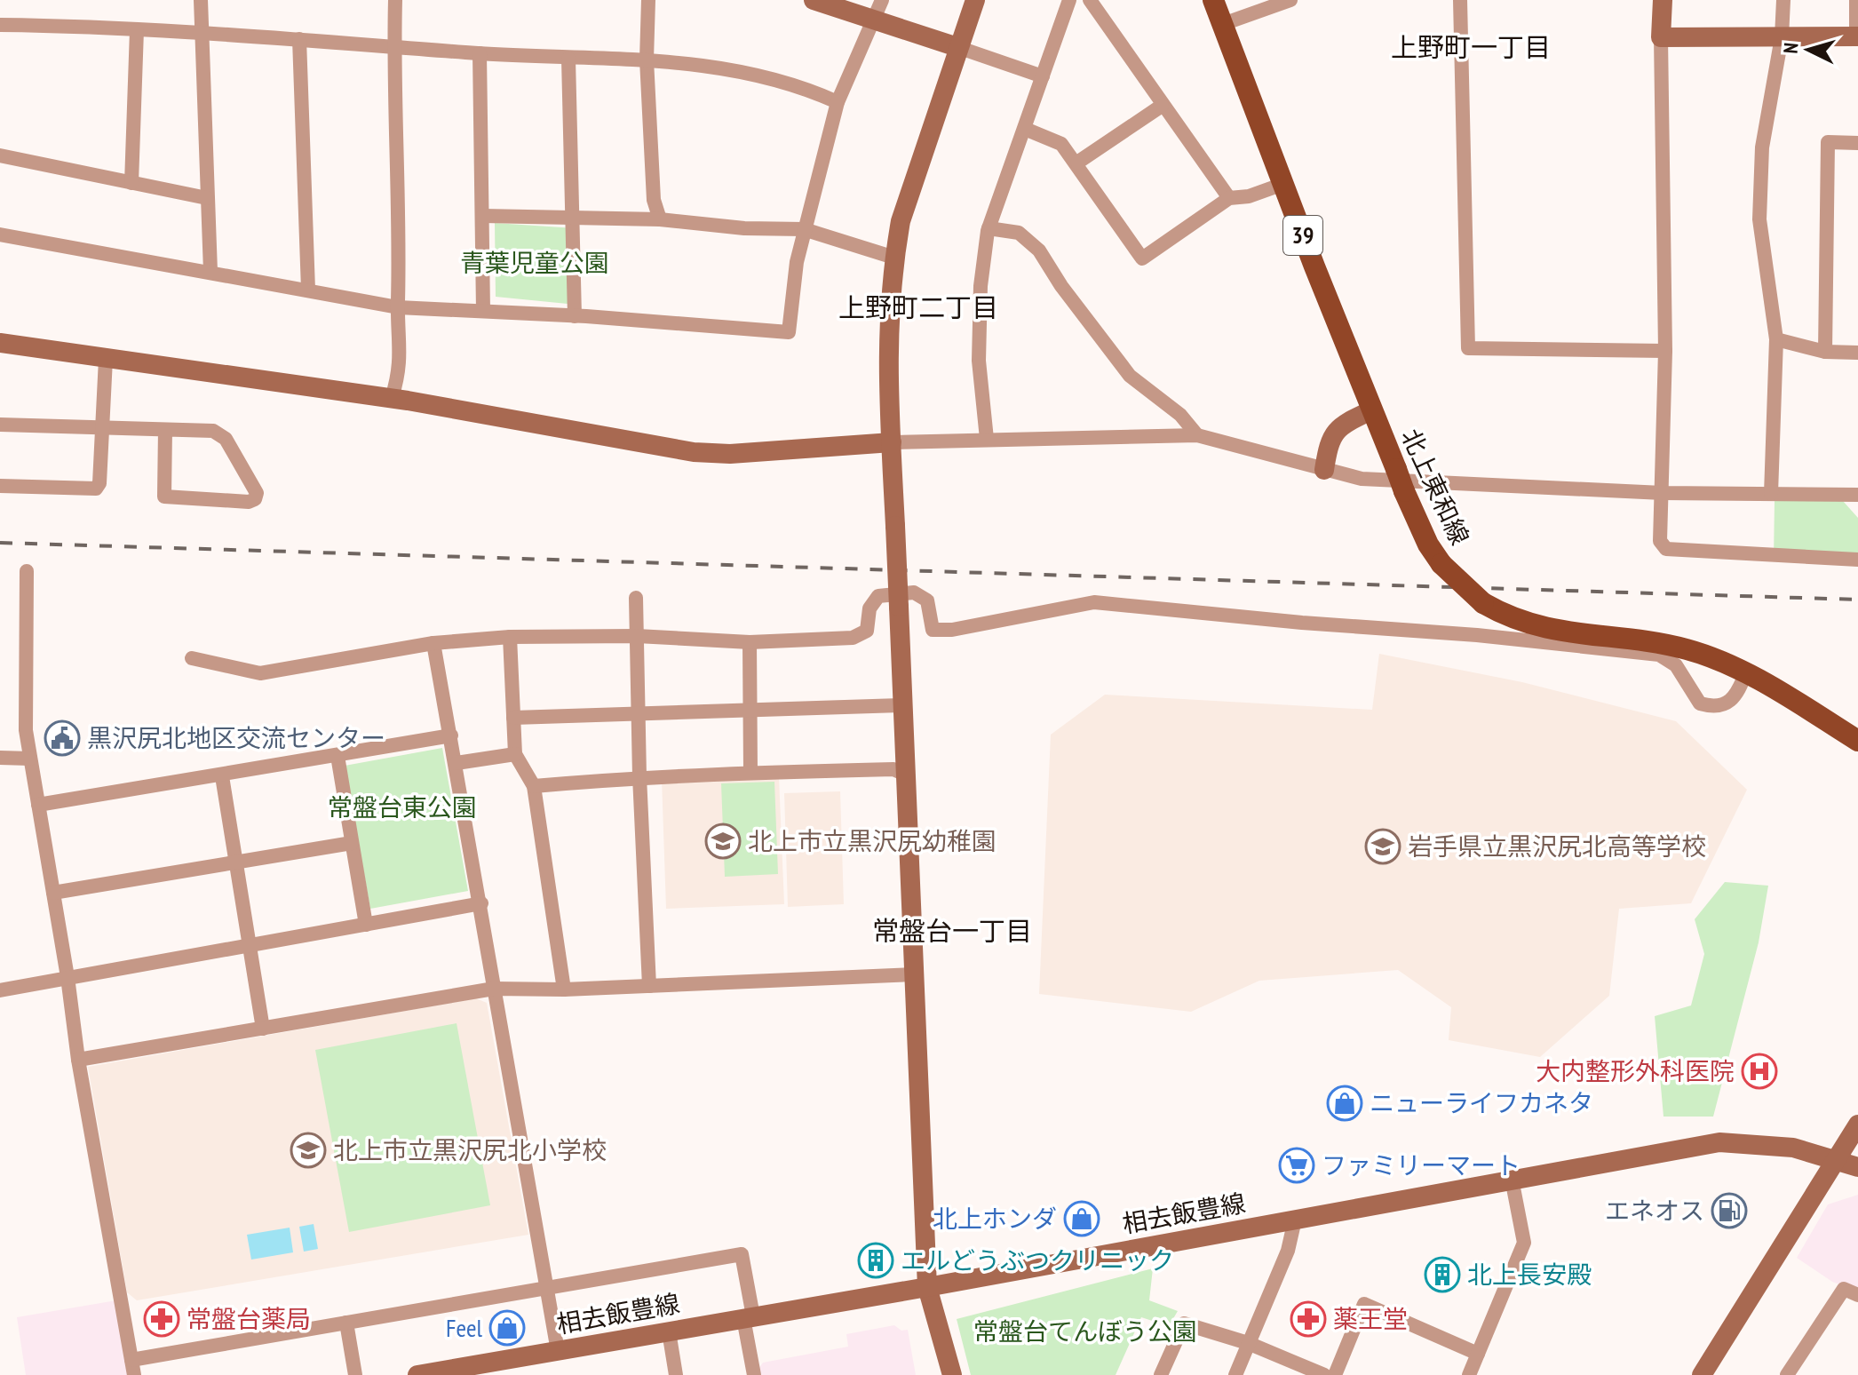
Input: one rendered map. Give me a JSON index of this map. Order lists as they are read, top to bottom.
{
  "streets": {
    "main road": ["39", "北上東和線"],
    "street": ["相去飯豊線"]
  },
  "districts": ["上野町一丁目", "上野町二丁目", "常盤台一丁目"],
  "parks": ["青葉児童公園", "常盤台東公園", "常盤台てんぼう公園"],
  "places": {
    "public building": ["黒沢尻北地区交流センター"],
    "school or university": ["北上市立黒沢尻幼稚園", "岩手県立黒沢尻北高等学校", "北上市立黒沢尻北小学校"],
    "hospital": ["大内整形外科医院"],
    "shop": ["ニューライフカネタ", "北上ホンダ", "Feel"],
    "supermarket": ["ファミリーマート"],
    "fuel station": ["エネオス"],
    "building": ["エルどうぶつクリニック", "北上長安殿"],
    "pharmacy": ["常盤台薬局", "薬王堂"]
  },
  "north": "left"
}
